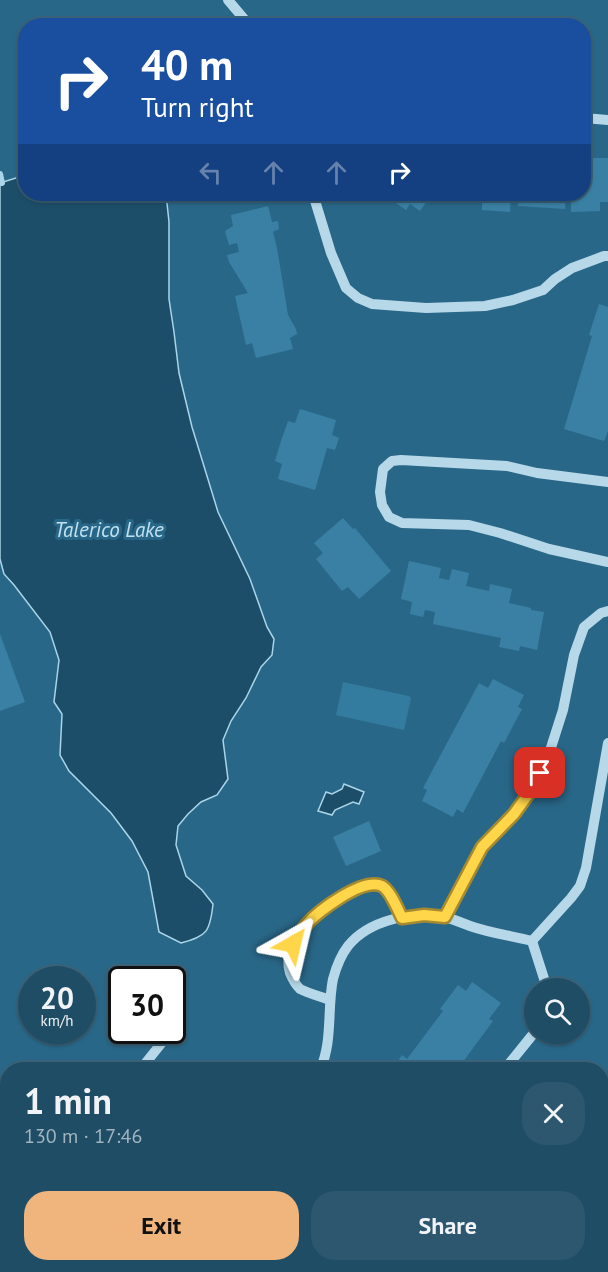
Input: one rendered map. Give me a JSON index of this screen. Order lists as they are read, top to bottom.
{
  "water": ["Talerico Lake"],
  "page": {
    "turn": ["40 m", "Turn right"],
    "speed": "20 km/h",
    "limit": "30",
    "heading": ["1 min", "130 m · 17:46"],
    "buttons": ["Exit", "Share"]
  }
}
